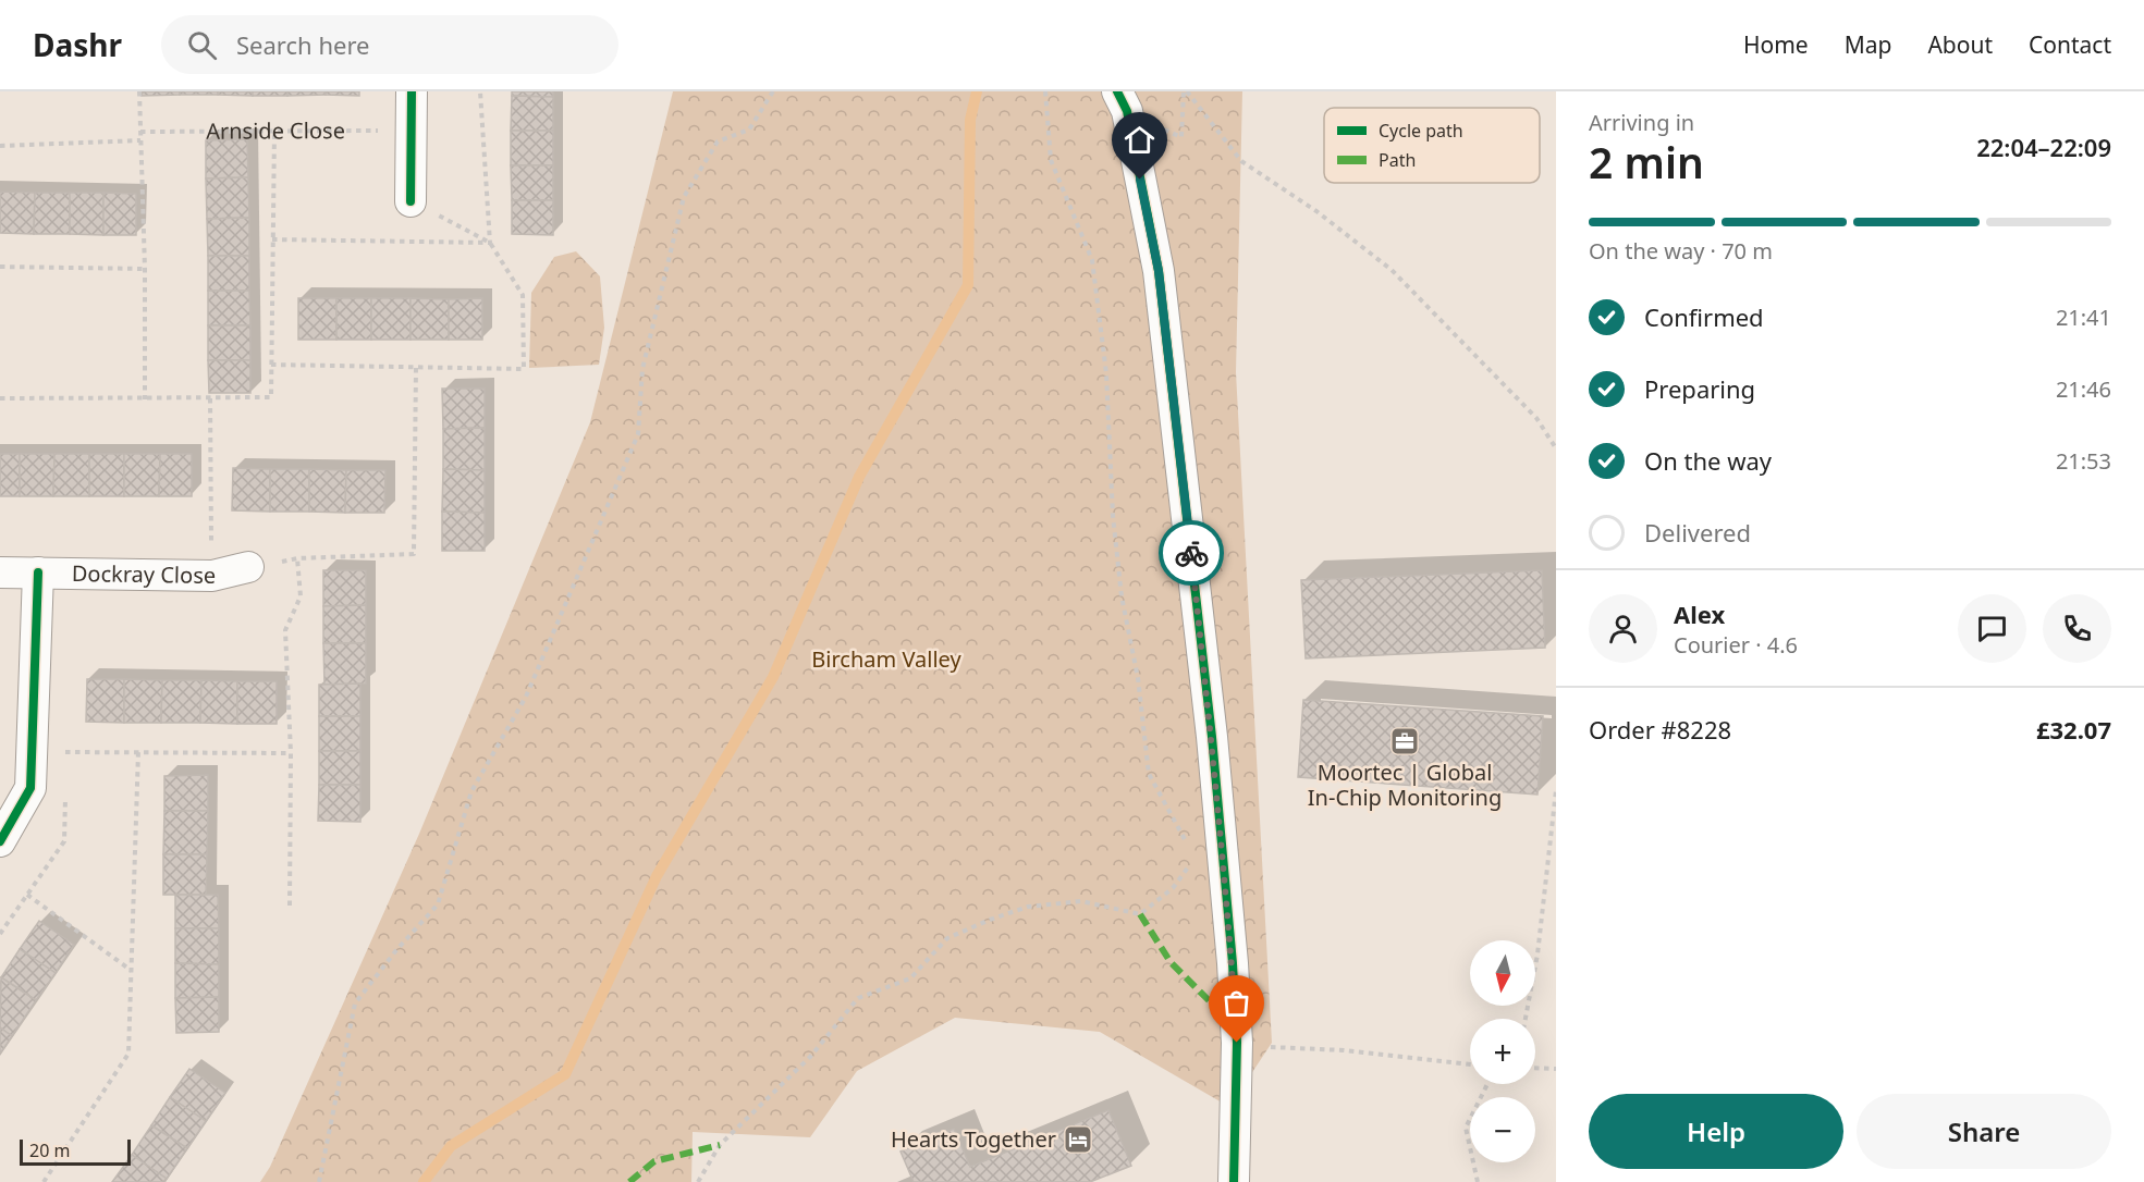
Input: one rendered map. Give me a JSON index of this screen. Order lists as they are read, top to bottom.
{
  "streets": {
    "street": ["Dockray Close"],
    "path": ["Arnside Close"]
  },
  "parks": ["Bircham Valley"],
  "places": {
    "office": ["Moortec | Global In-Chip Monitoring"],
    "hotel": ["Hearts Together"]
  },
  "legend": ["Cycle path", "Path"],
  "scale_bar": "20 m",
  "north": "bottom",
  "page": {
    "header": "Dashr",
    "search": "Search here",
    "nav": [
      "Home",
      "Map",
      "About",
      "Contact"
    ],
    "heading": ["2 min", "Arriving in", "22:04–22:09"],
    "panel": [
      "Alex",
      "Courier · 4.6",
      "Order #8228",
      "£32.07"
    ],
    "bar": "On the way · 70 m",
    "list": [
      ["Confirmed", "21:41"],
      ["Preparing", "21:46"],
      ["On the way", "21:53"],
      "Delivered"
    ],
    "map_buttons": ["+", "−"],
    "buttons": ["Help", "Share"],
    "scale": "20 m"
  }
}
